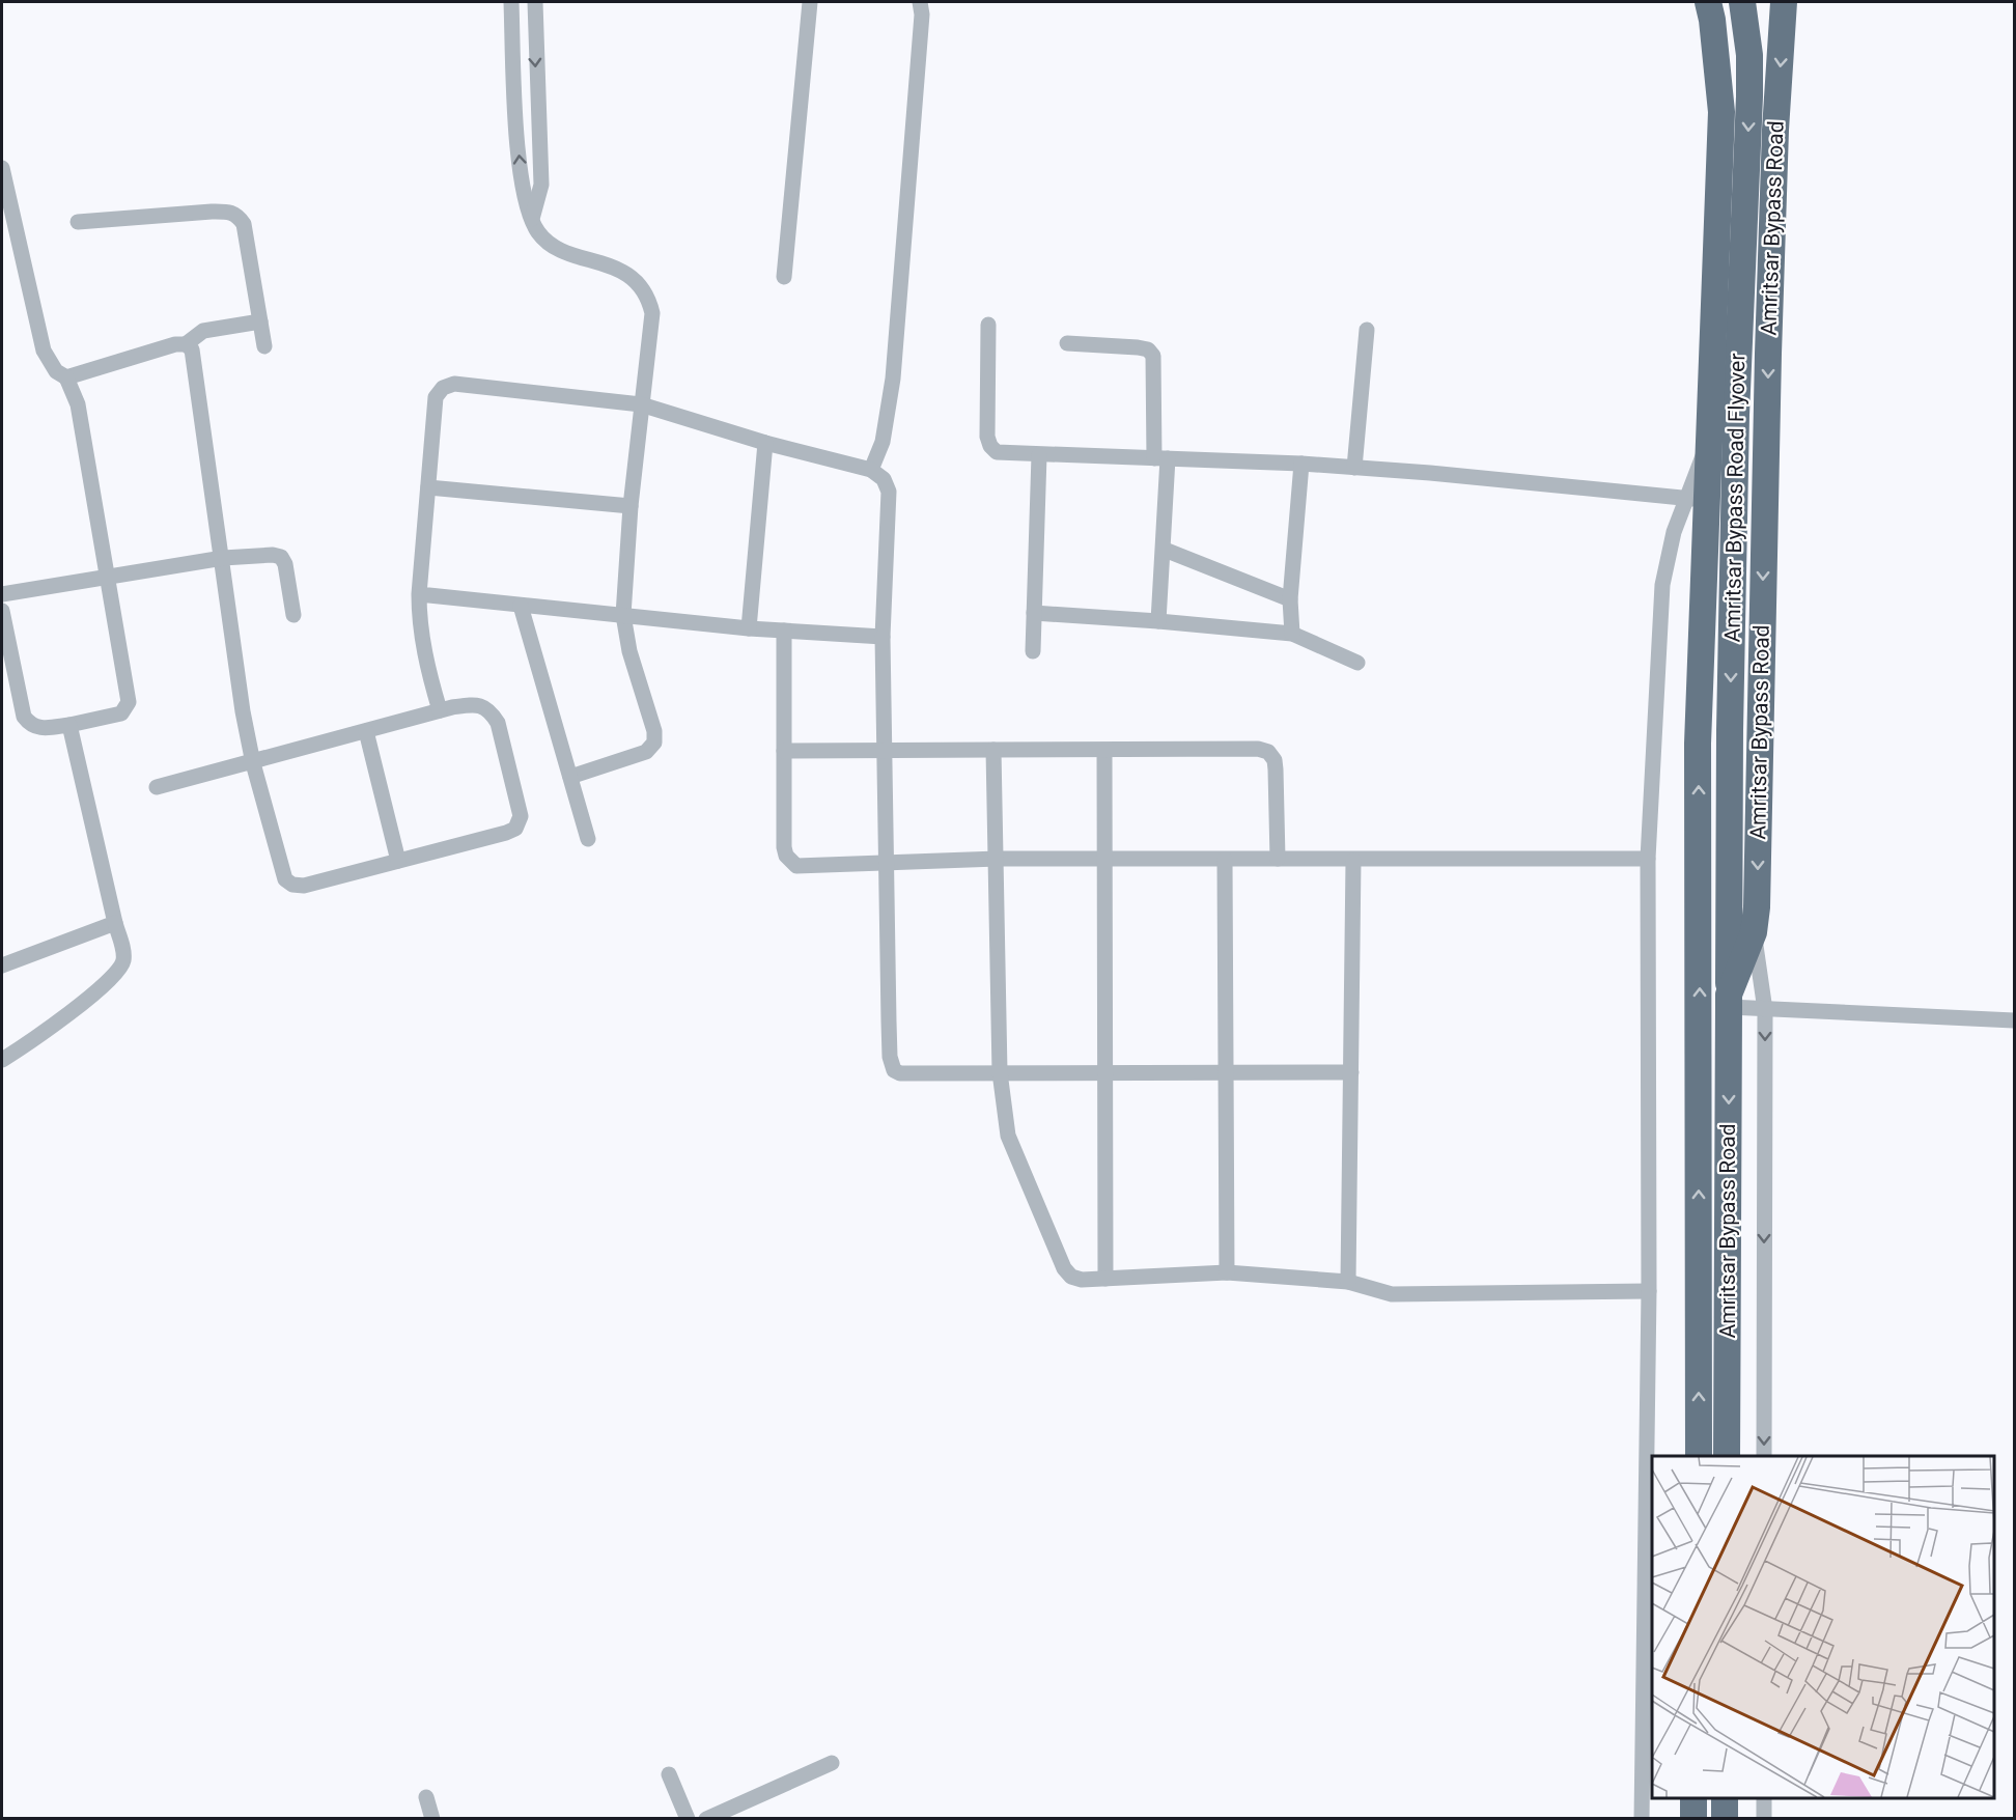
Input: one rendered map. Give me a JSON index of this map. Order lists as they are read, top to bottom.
{
  "streets": {
    "highway": ["Amritsar Bypass Road", "Amritsar Bypass Road Flyover"]
  },
  "crossings": [
    ["Amritsar Bypass Road", "Amritsar Bypass Road Flyover"]
  ],
  "one_way": ["Amritsar Bypass Road Flyover"]
}
